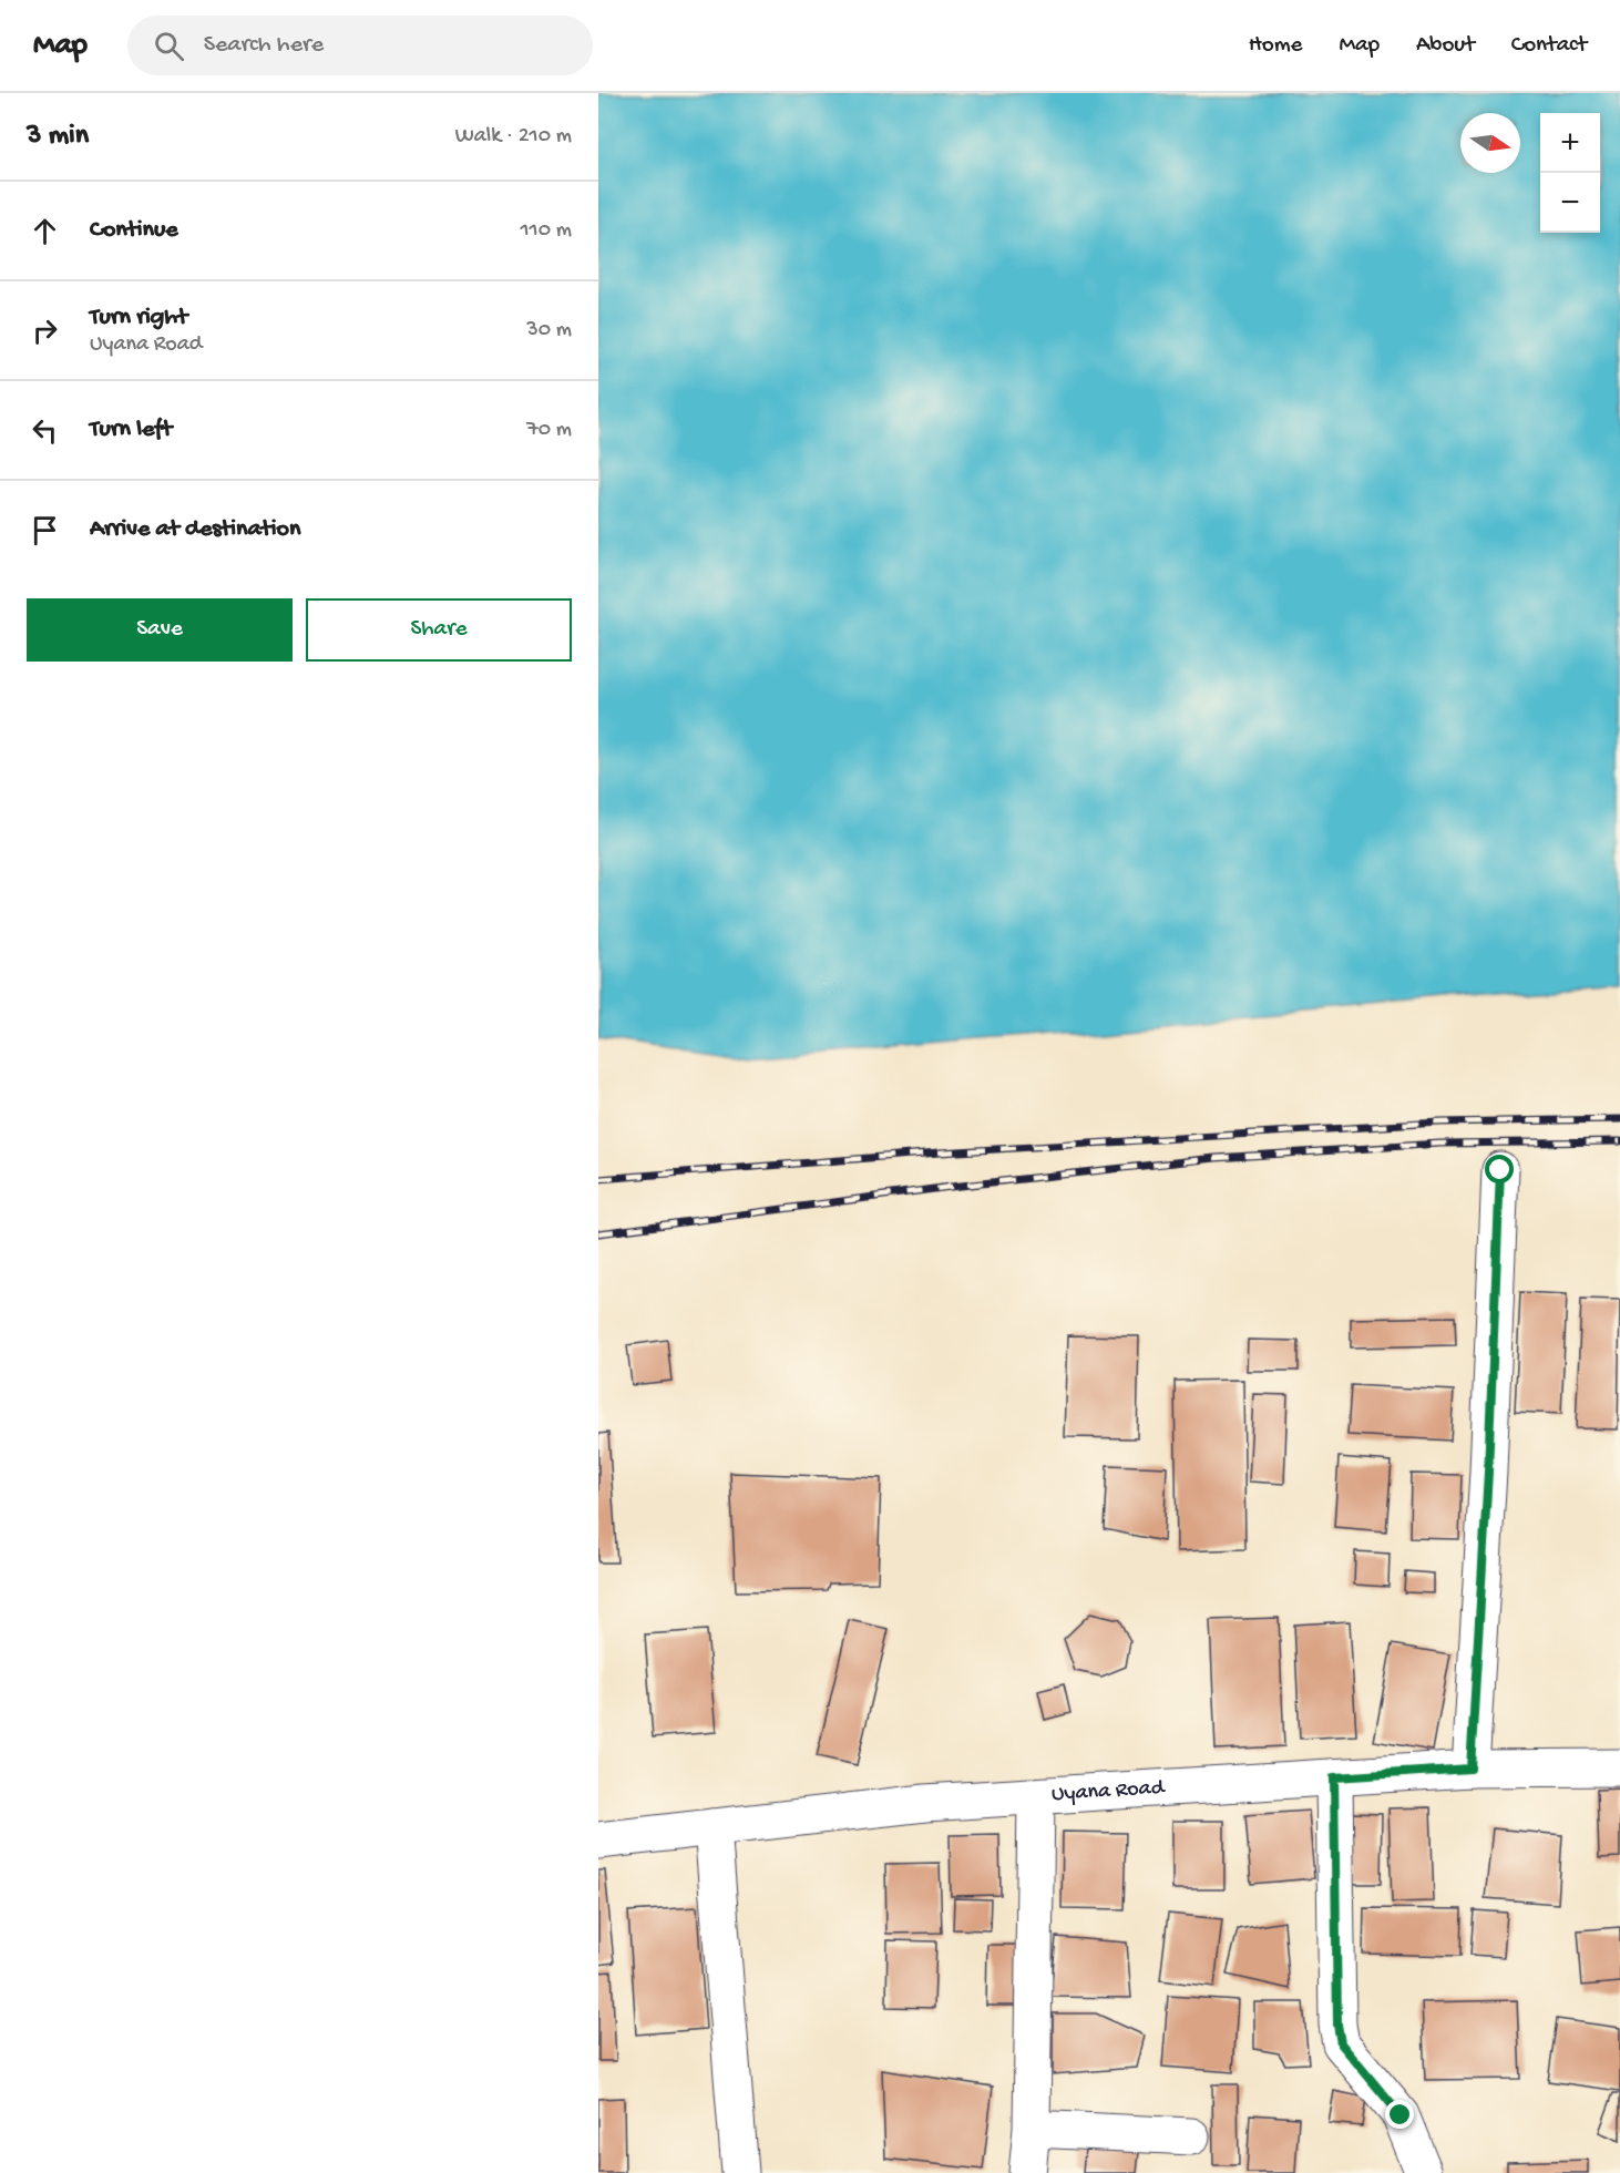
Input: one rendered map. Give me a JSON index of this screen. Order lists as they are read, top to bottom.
{
  "streets": {
    "street": ["Uyana Road"]
  },
  "north": "right",
  "page": {
    "header": "Map",
    "search": "Search here",
    "nav": [
      "Home",
      "Map",
      "About",
      "Contact"
    ],
    "heading": ["3 min", "Walk · 210 m"],
    "map_buttons": ["+", "−"],
    "list": [
      ["Continue", "110 m"],
      ["Turn right", "Uyana Road", "30 m"],
      ["Turn left", "70 m"],
      "Arrive at destination"
    ],
    "buttons": ["Save", "Share"]
  }
}
